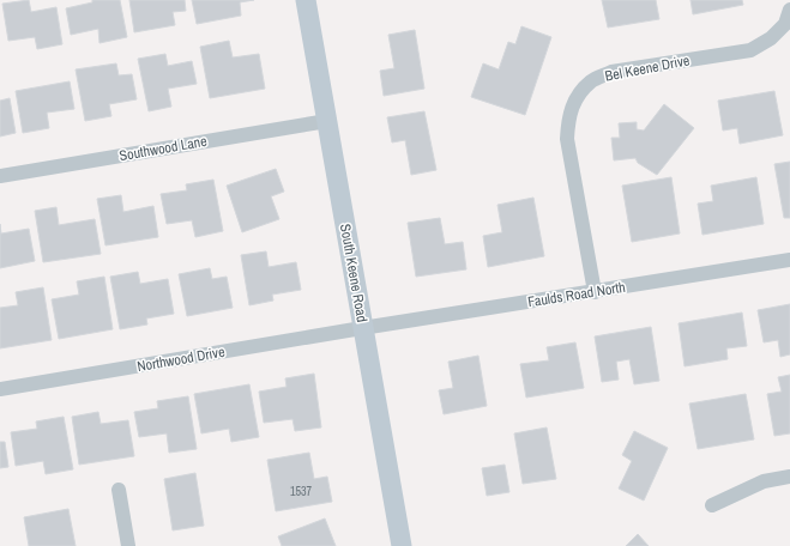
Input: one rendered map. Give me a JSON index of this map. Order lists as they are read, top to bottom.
{
  "streets": {
    "main road": ["South Keene Road"],
    "street": [
      "Bel Keene Drive",
      "Southwood Lane",
      "Faulds Road North",
      "Northwood Drive"
    ]
  },
  "crossings": [
    ["Bel Keene Drive", "Faulds Road North"],
    ["Southwood Lane", "South Keene Road"],
    ["South Keene Road", "Faulds Road North"],
    ["South Keene Road", "Northwood Drive"],
    ["Faulds Road North", "Northwood Drive"]
  ],
  "house_numbers": ["1537"]
}
